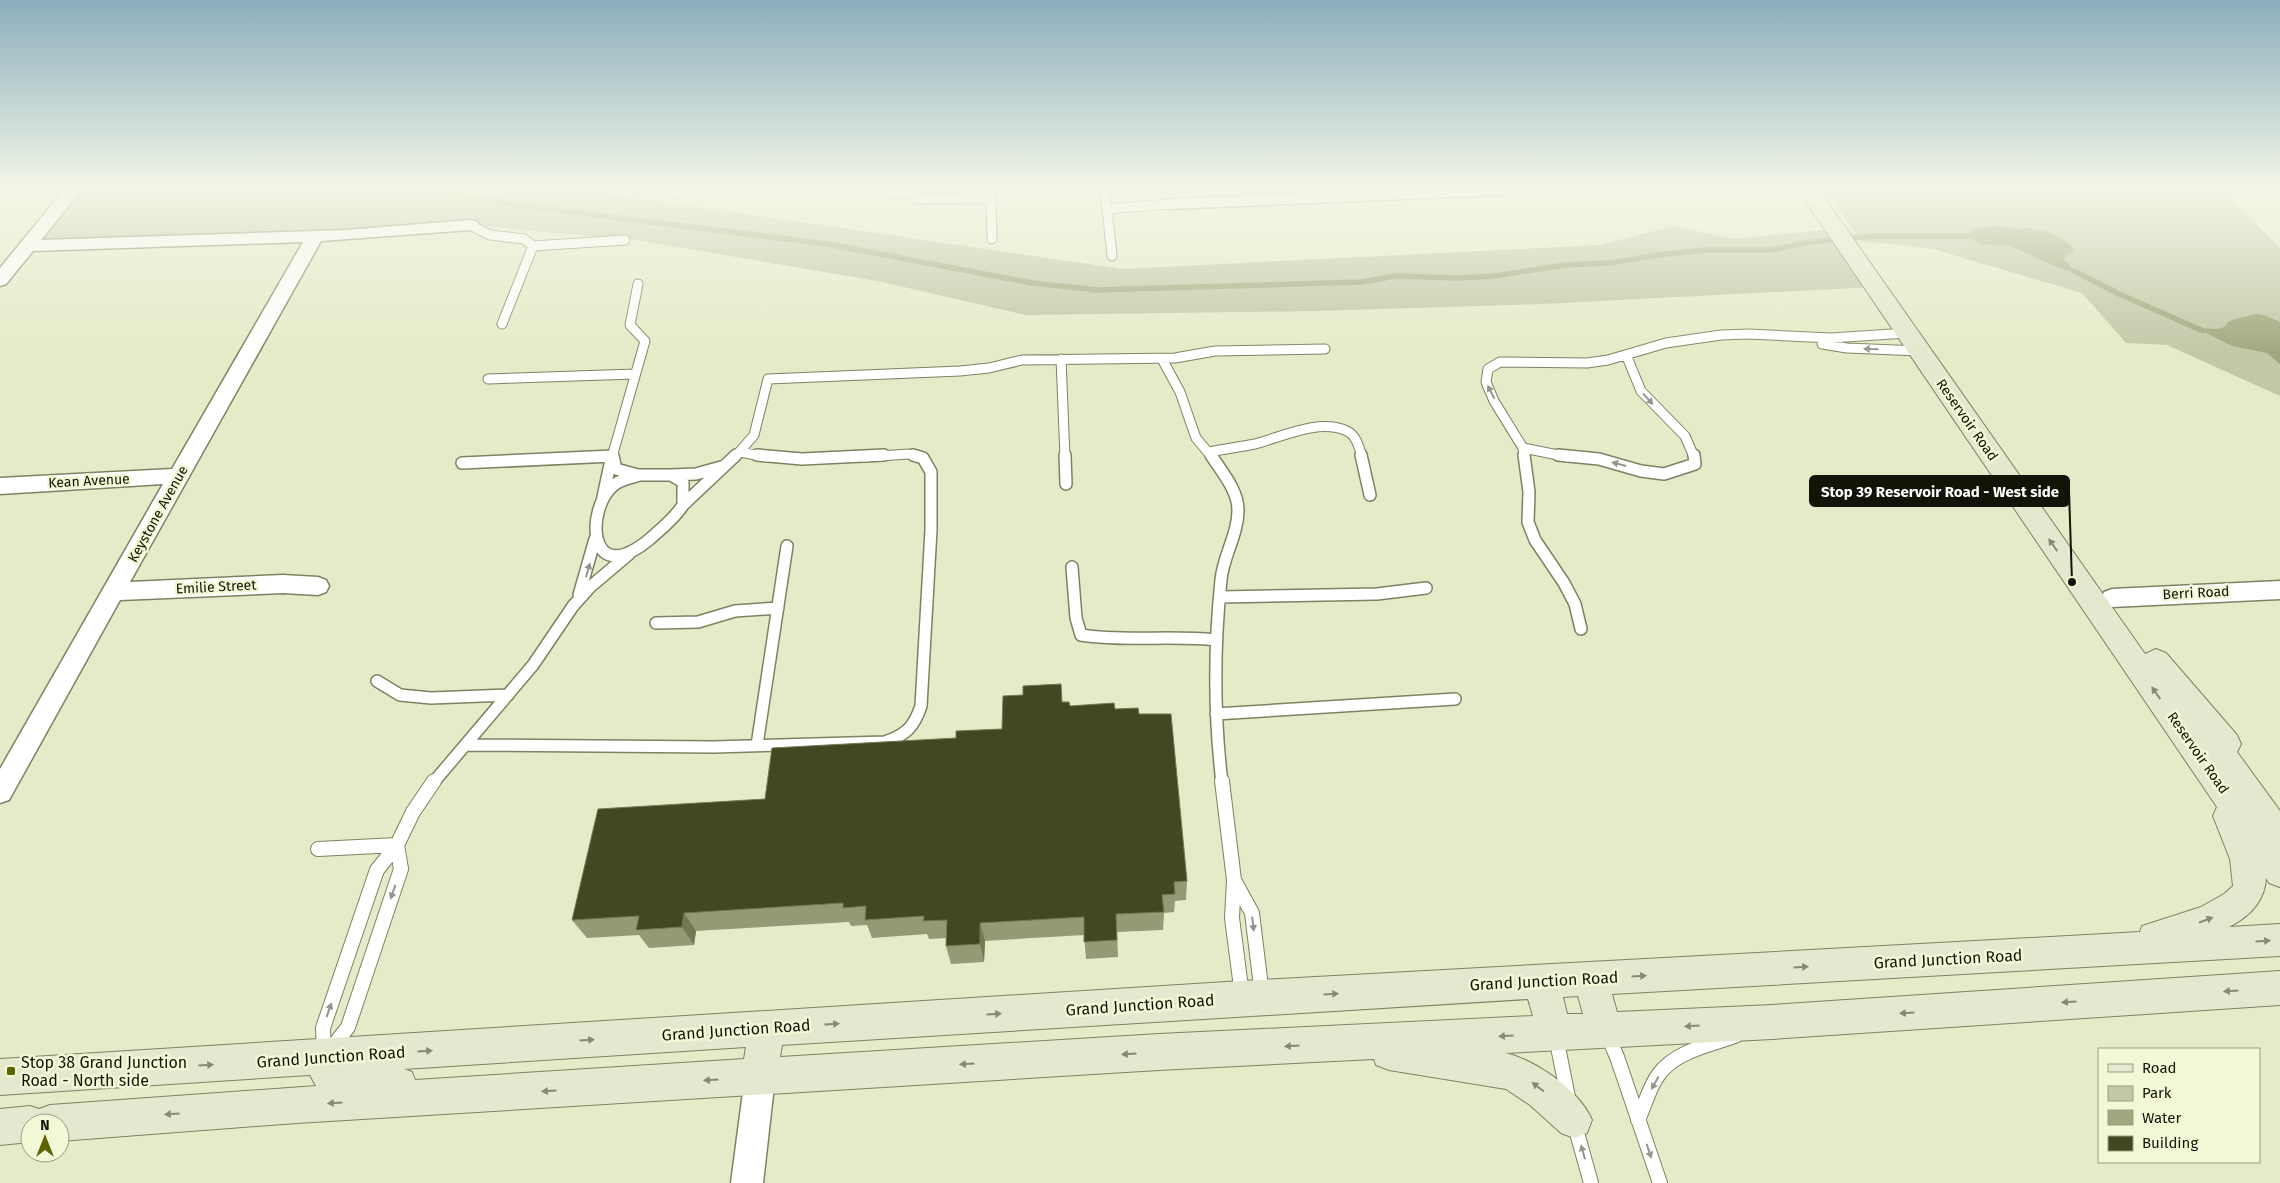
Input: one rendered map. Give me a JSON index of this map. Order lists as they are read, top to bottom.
{
  "streets": {
    "main road": ["Reservoir Road", "Grand Junction Road"],
    "street": [
      "Kean Avenue",
      "Keystone Avenue",
      "Emilie Street",
      "Berri Road"
    ]
  },
  "crossings": [
    ["Reservoir Road", "Berri Road"],
    ["Kean Avenue", "Keystone Avenue"],
    ["Keystone Avenue", "Emilie Street"]
  ],
  "places": {
    "other": ["Stop 39 Reservoir Road - West side"],
    "transit": ["Stop 38 Grand Junction Road - North side"]
  },
  "legend": [
    "Road",
    "Park",
    "Water",
    "Building"
  ],
  "north": "top"
}
